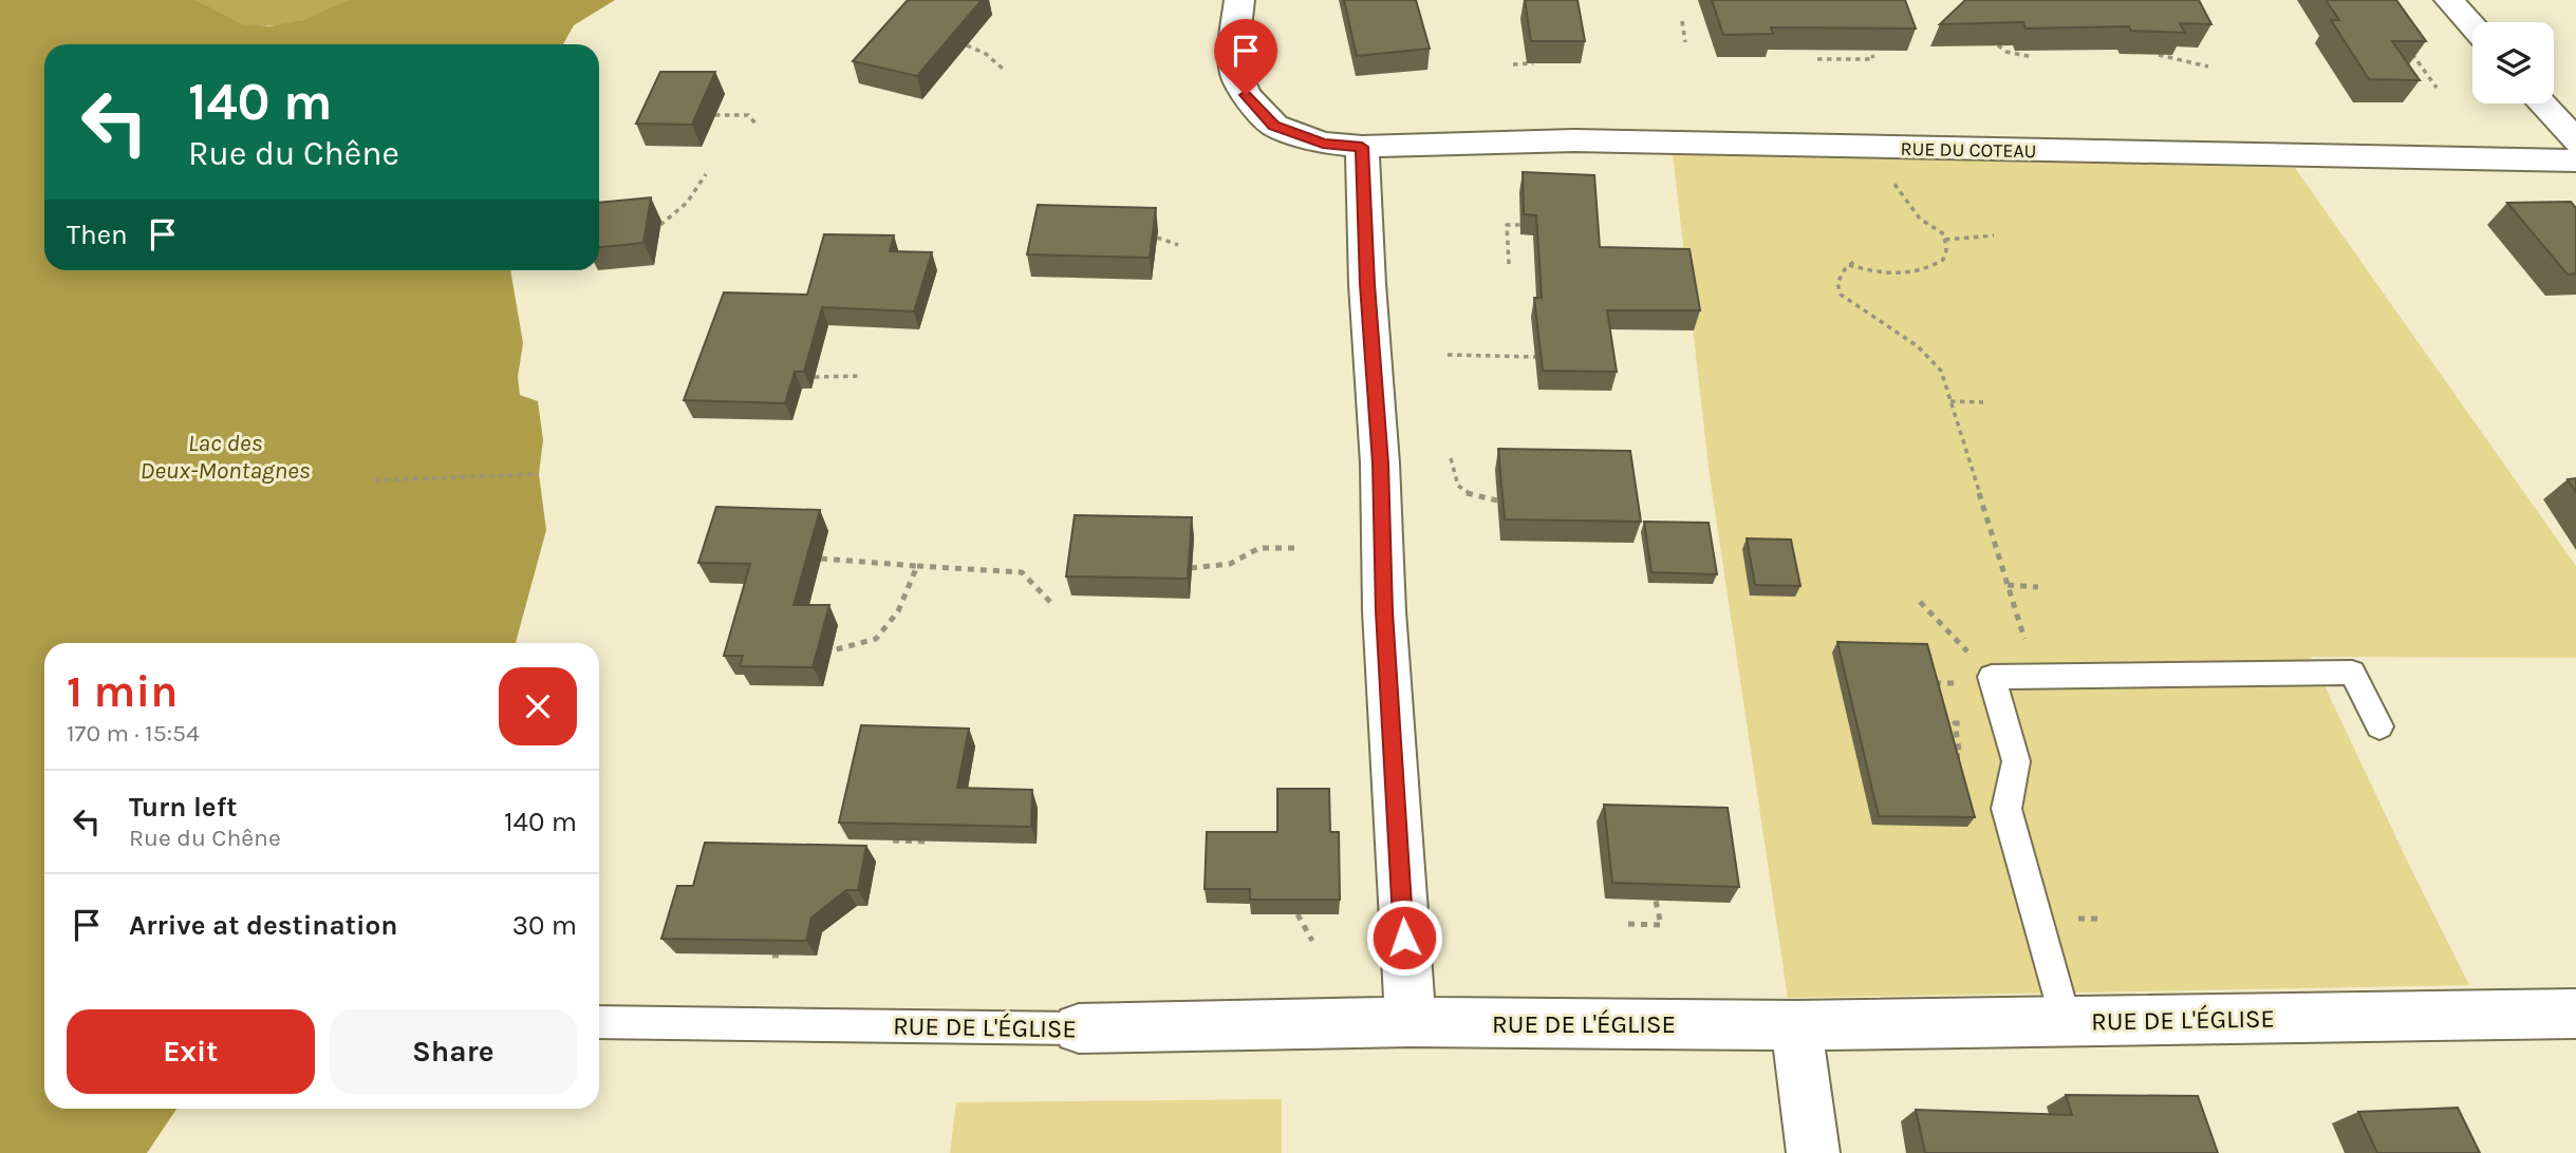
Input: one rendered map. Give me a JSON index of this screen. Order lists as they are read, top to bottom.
{
  "streets": {
    "street": ["RUE DU COTEAU", "RUE DE L'ÉGLISE"]
  },
  "water": ["Lac des Deux-Montagnes"],
  "page": {
    "turn": ["140 m", "Rue du Chêne"],
    "then": "Then",
    "heading": ["1 min", "170 m · 15:54"],
    "list": [
      {
        "name": "Turn left",
        "note": "Rue du Chêne",
        "value": "140 m"
      },
      {
        "name": "Arrive at destination",
        "value": "30 m"
      }
    ],
    "buttons": ["Exit", "Share"]
  }
}
